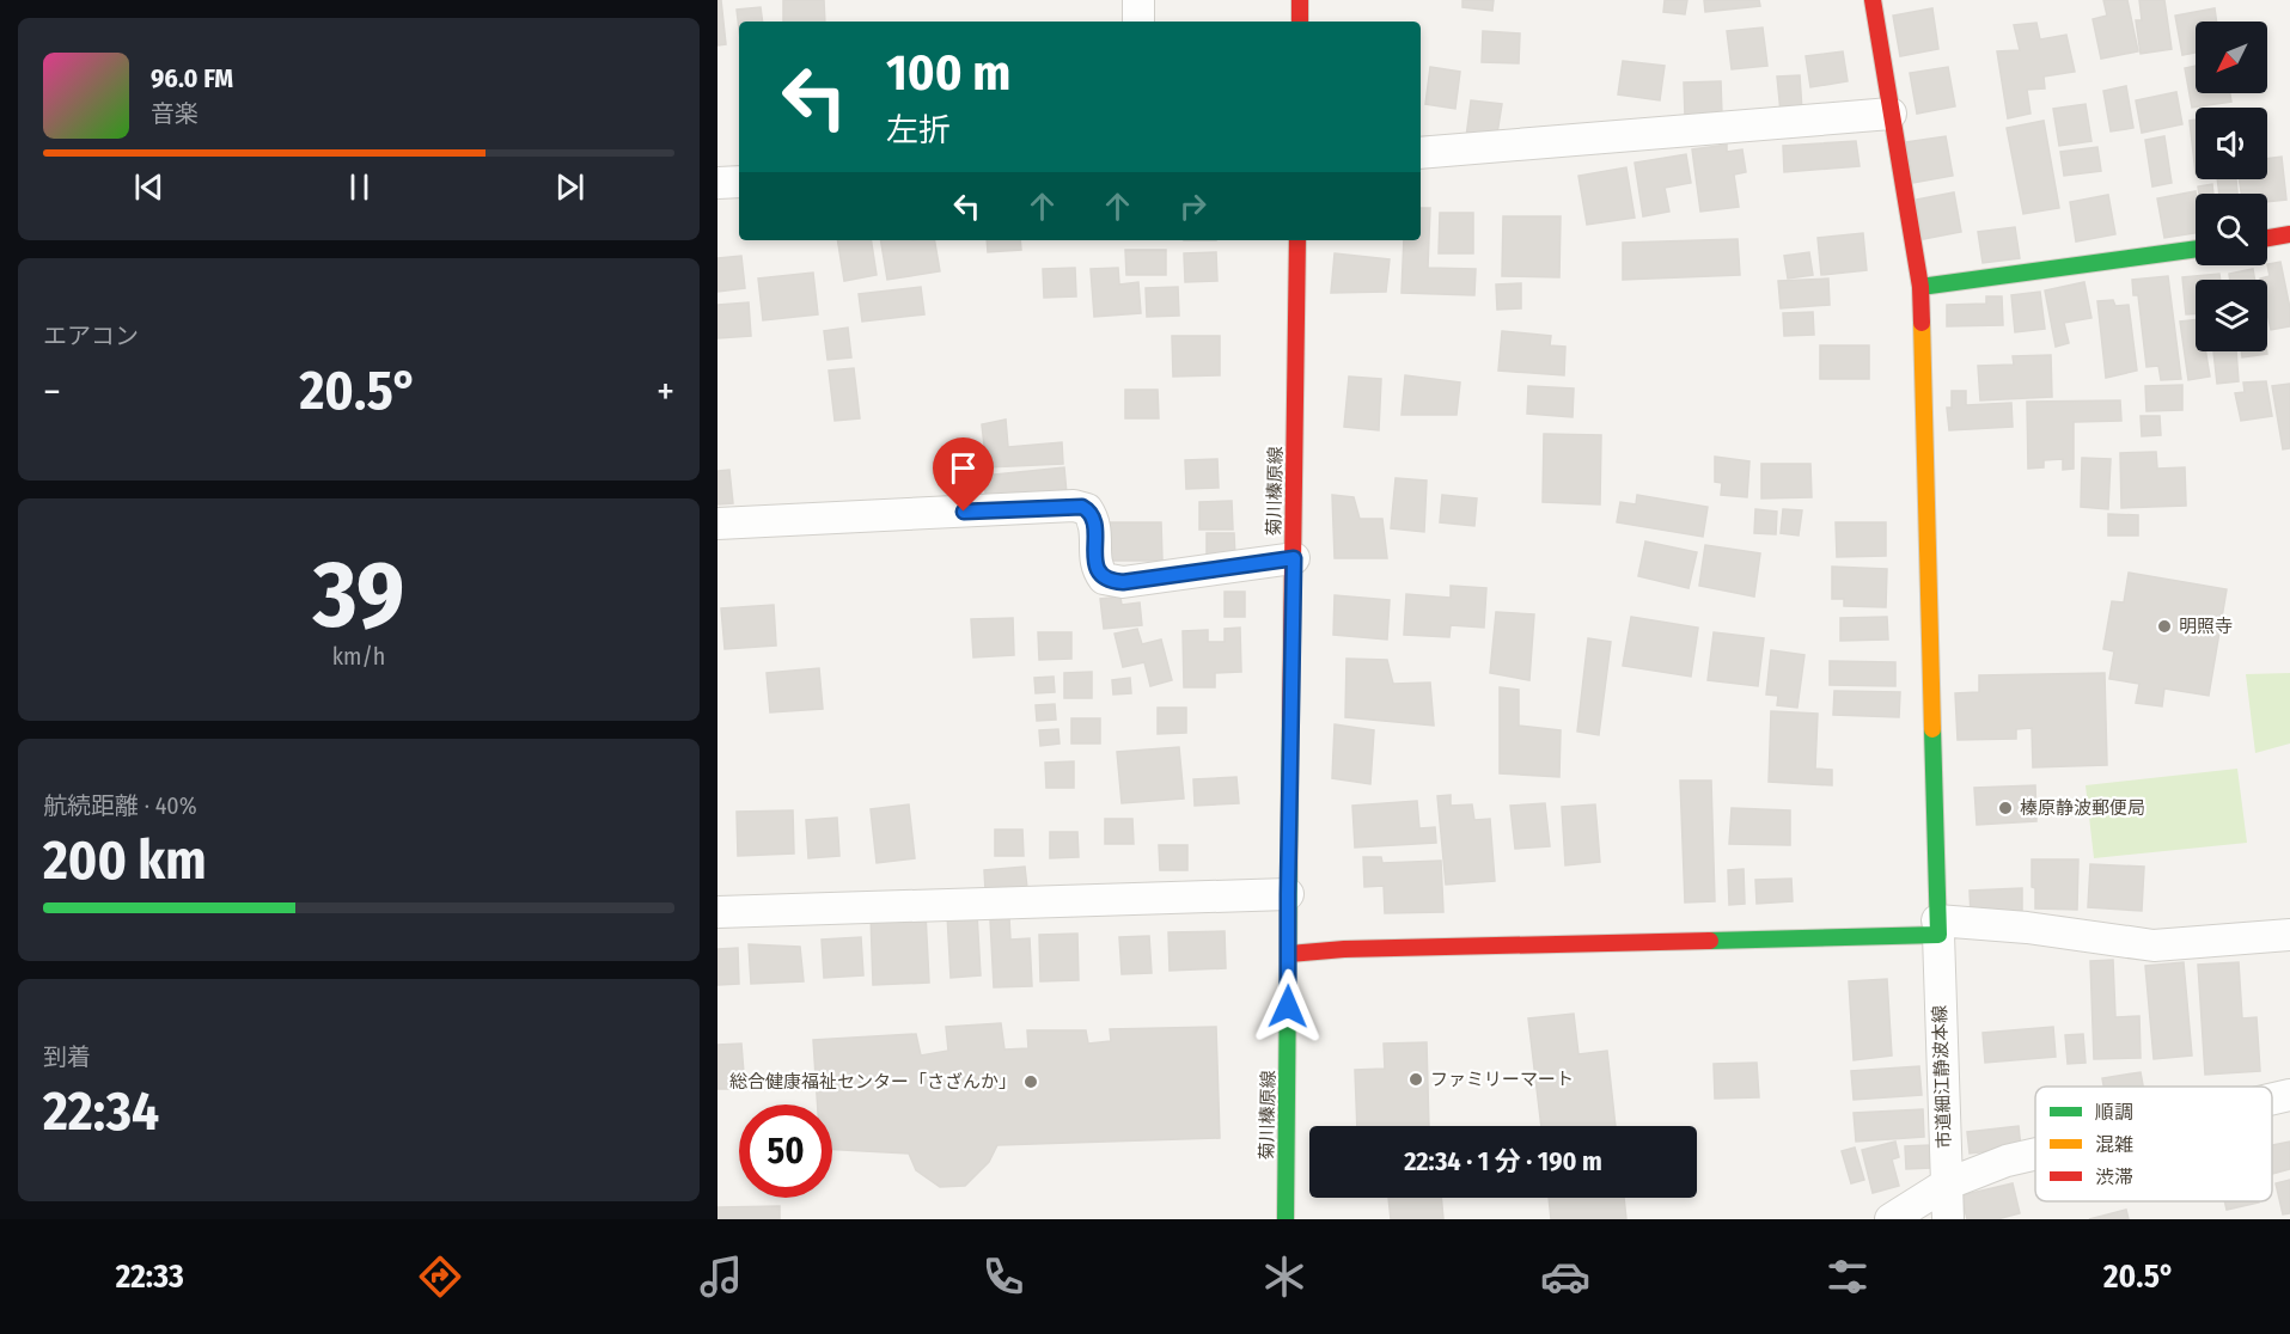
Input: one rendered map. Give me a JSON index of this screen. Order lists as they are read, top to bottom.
{
  "streets": {
    "street": ["菊川榛原線", "市道細江静波本線"]
  },
  "places": [
    "明照寺",
    "榛原静波郵便局",
    "ファミリーマート",
    "総合健康福祉センター「さざんか」"
  ],
  "legend": ["順調", "混雑", "渋滞"],
  "north": "bottom left",
  "page": {
    "turn": ["100 m", "左折"],
    "song": ["96.0 FM", "音楽"],
    "tile": [
      "エアコン",
      ["39", "km/h"],
      ["航続距離 · 40%", "200 km"],
      ["到着", "22:34"]
    ],
    "heat": ["−", "20.5°", "+"],
    "limit": "50",
    "trip": "22:34 · 1 分 · 190 m",
    "tabs": ["22:33", "20.5°"]
  }
}
